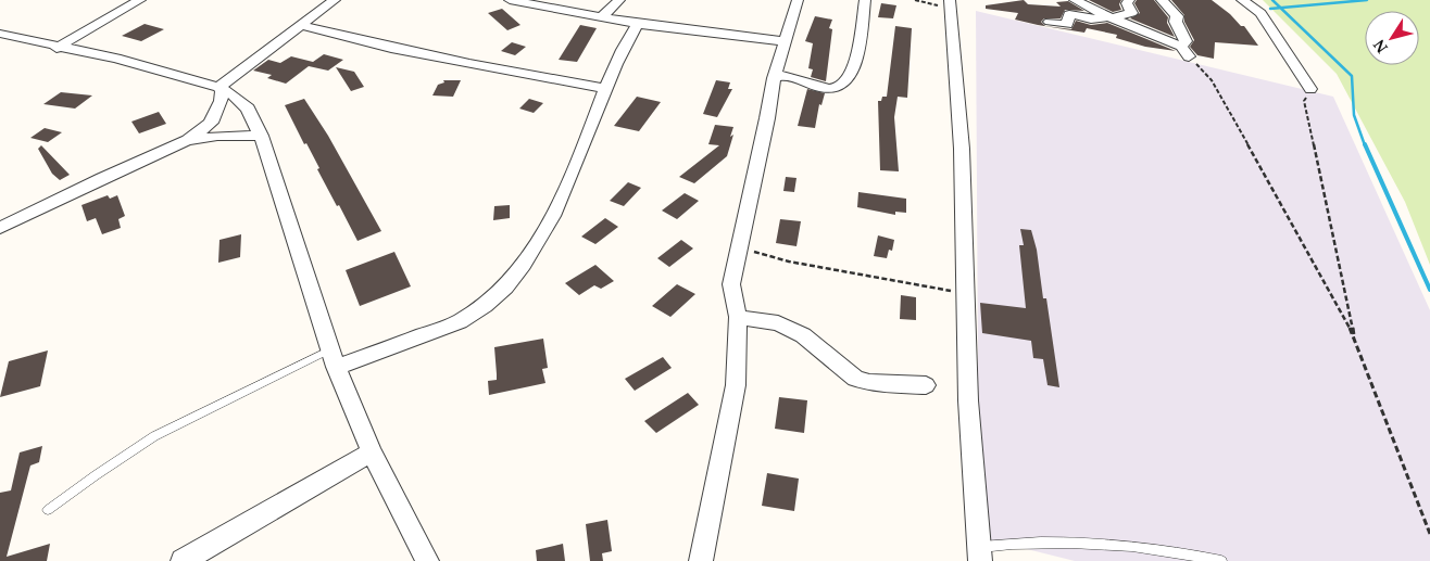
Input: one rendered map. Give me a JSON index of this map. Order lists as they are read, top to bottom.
{
  "north": "bottom left"
}
